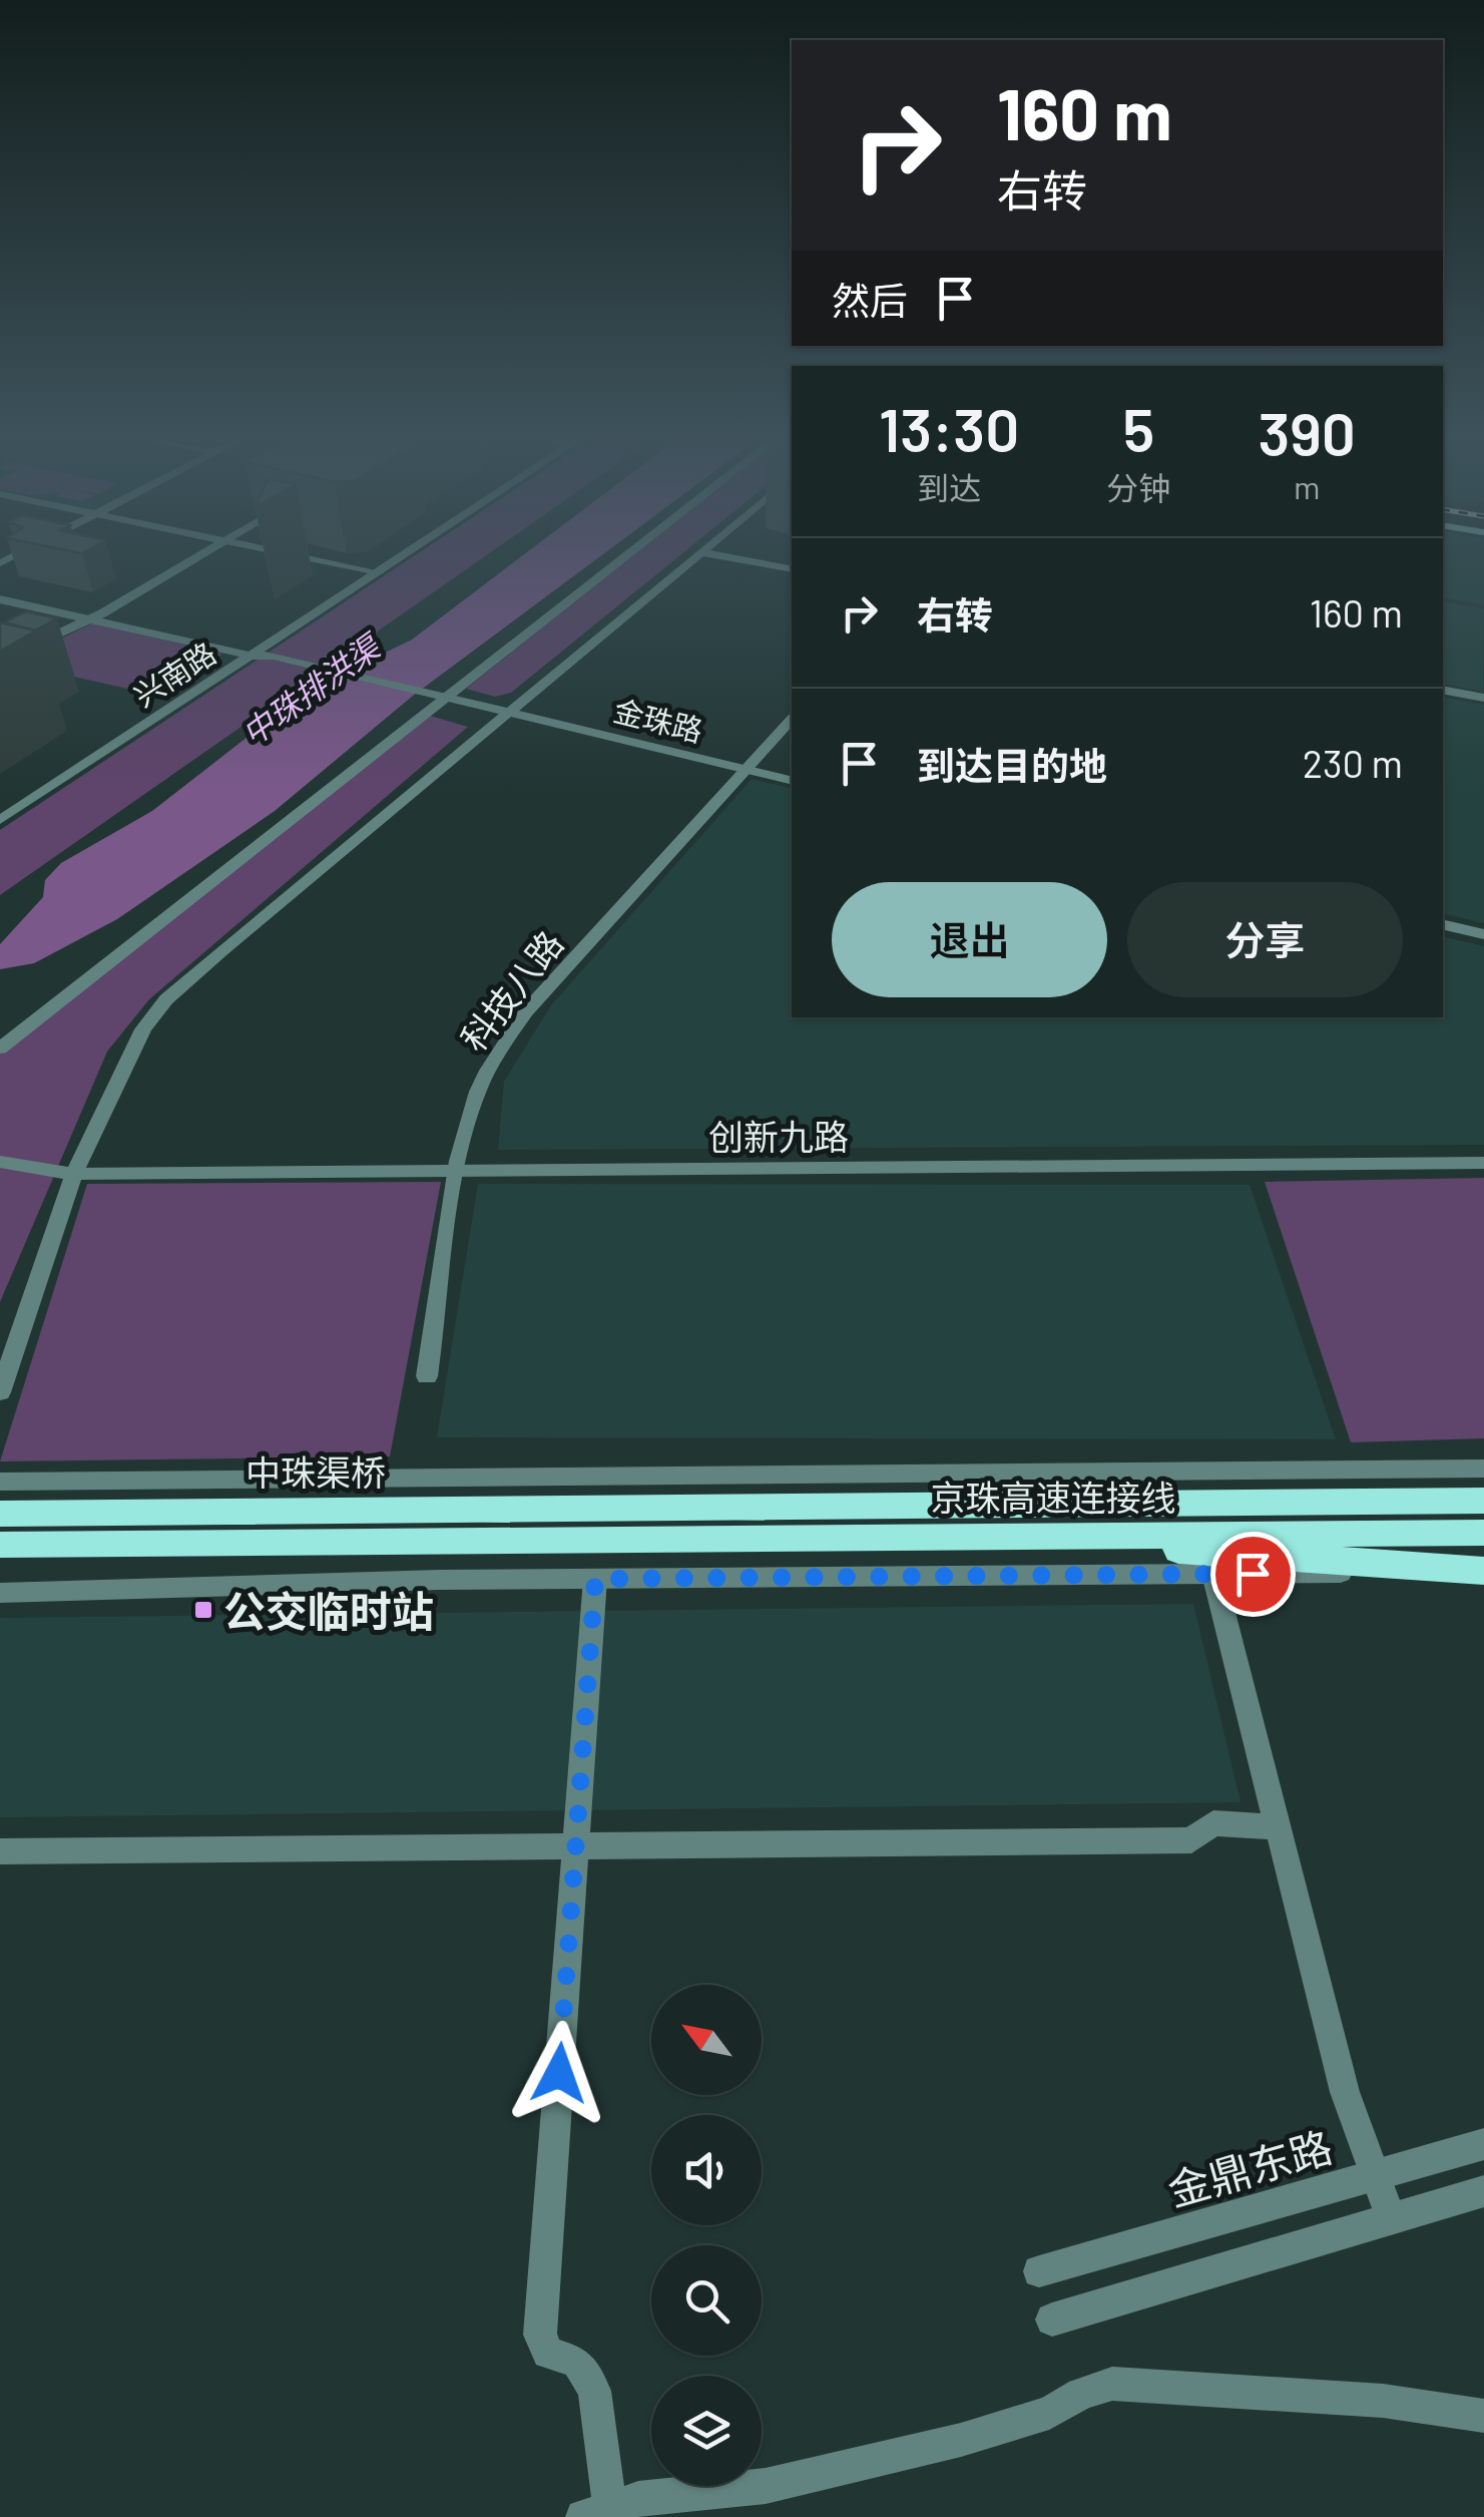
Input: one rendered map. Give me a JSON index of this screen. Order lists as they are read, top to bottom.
{
  "streets": {
    "highway": ["中珠渠桥", "京珠高速连接线"],
    "street": [
      "兴南路",
      "金珠路",
      "科技八路",
      "创新九路",
      "金鼎东路"
    ]
  },
  "crossings": [
    ["兴南路", "金珠路"],
    ["金珠路", "科技八路"],
    ["科技八路", "创新九路"],
    ["中珠渠桥", "京珠高速连接线"]
  ],
  "water": ["中珠排洪渠"],
  "places": {
    "transit": ["公交临时站"]
  },
  "north": "top left",
  "page": {
    "turn": ["160 m", "右转"],
    "then": "然后",
    "eta": [
      "13:30",
      "到达",
      "5",
      "分钟",
      "390",
      "m"
    ],
    "list": [
      {
        "name": "右转",
        "value": "160 m"
      },
      {
        "name": "到达目的地",
        "value": "230 m"
      }
    ],
    "buttons": ["退出", "分享"]
  }
}
